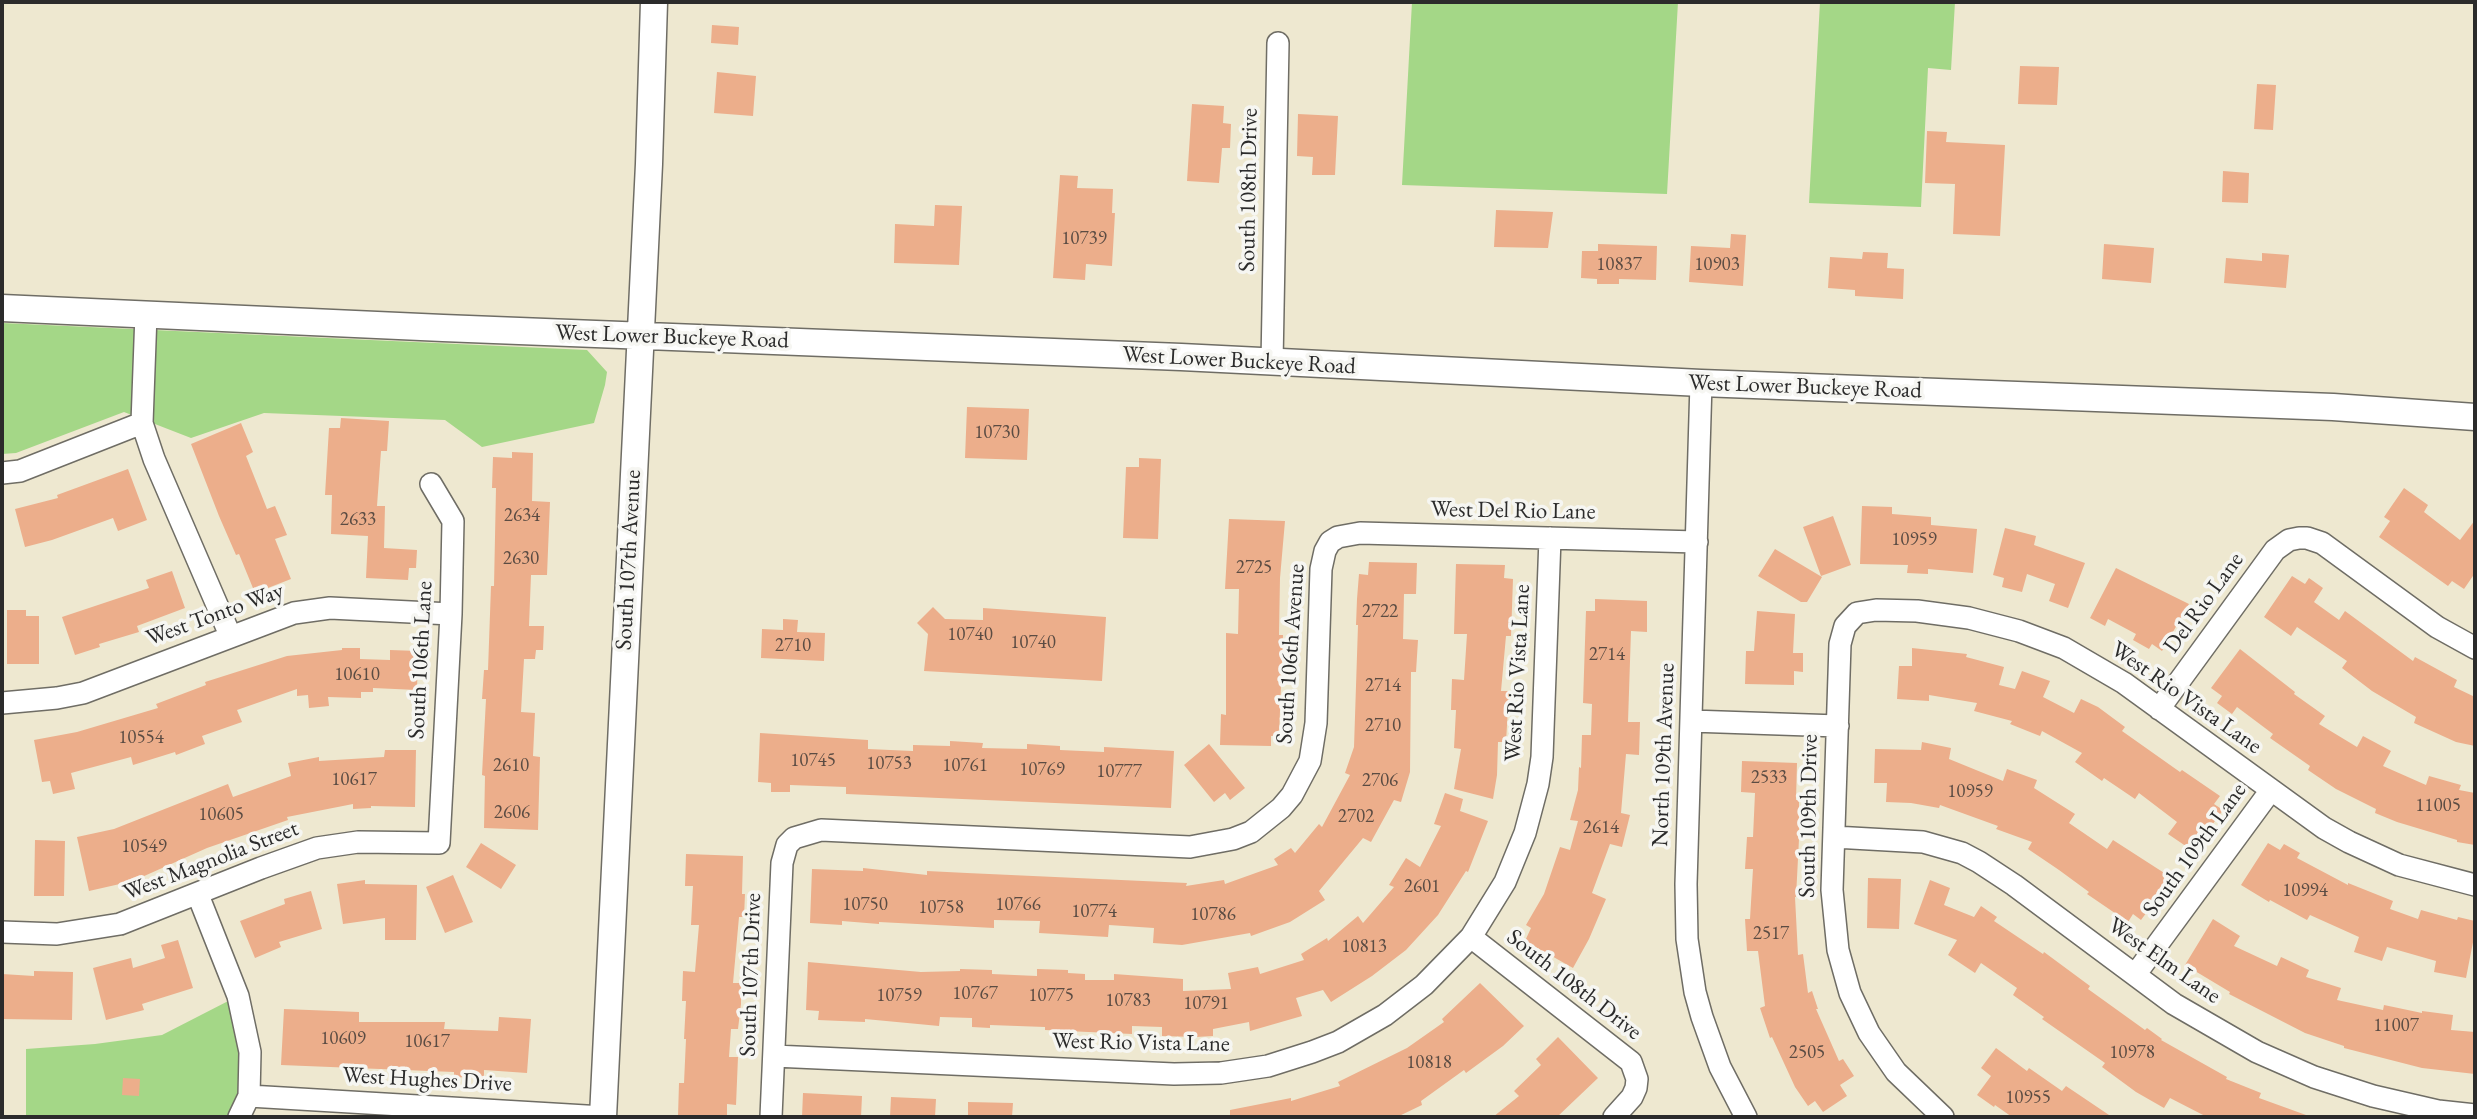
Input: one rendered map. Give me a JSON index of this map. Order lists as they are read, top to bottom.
{
  "streets": {
    "main road": ["West Lower Buckeye Road", "South 107th Avenue"],
    "street": [
      "South 108th Drive",
      "West Del Rio Lane",
      "Del Rio Lane",
      "West Tonto Way",
      "South 106th Avenue",
      "South 106th Lane",
      "West Rio Vista Lane",
      "North 109th Avenue",
      "South 109th Drive",
      "South 109th Lane",
      "West Magnolia Street",
      "West Elm Lane",
      "South 107th Drive",
      "West Hughes Drive"
    ]
  },
  "crossings": [
    ["South 108th Drive", "West Lower Buckeye Road"],
    ["South 108th Drive", "West Rio Vista Lane"],
    ["West Lower Buckeye Road", "South 107th Avenue"],
    ["West Lower Buckeye Road", "North 109th Avenue"],
    ["West Del Rio Lane", "South 106th Avenue"],
    ["West Del Rio Lane", "West Rio Vista Lane"],
    ["West Del Rio Lane", "North 109th Avenue"],
    ["South 107th Avenue", "West Hughes Drive"],
    ["Del Rio Lane", "West Rio Vista Lane"],
    ["West Tonto Way", "South 106th Lane"],
    ["South 106th Avenue", "South 107th Drive"],
    ["South 106th Lane", "West Magnolia Street"],
    ["West Rio Vista Lane", "South 109th Drive"],
    ["West Rio Vista Lane", "South 109th Lane"],
    ["West Rio Vista Lane", "South 107th Drive"],
    ["South 109th Drive", "West Elm Lane"],
    ["South 109th Lane", "West Elm Lane"]
  ],
  "house_numbers": [
    "10739",
    "10837",
    "10903",
    "10730",
    "2634",
    "2633",
    "10959",
    "2630",
    "2725",
    "2722",
    "10740",
    "10740",
    "2710",
    "2714",
    "10610",
    "2714",
    "2710",
    "10554",
    "10745",
    "10753",
    "2610",
    "10761",
    "10769",
    "10777",
    "2533",
    "10617",
    "2706",
    "10959",
    "11005",
    "2606",
    "10605",
    "2702",
    "2614",
    "10549",
    "2601",
    "10994",
    "10750",
    "10766",
    "10758",
    "10774",
    "10786",
    "2517",
    "10813",
    "10767",
    "10759",
    "10775",
    "10783",
    "10791",
    "11007",
    "10609",
    "10617",
    "2505",
    "10978",
    "10818",
    "10955"
  ]
}
